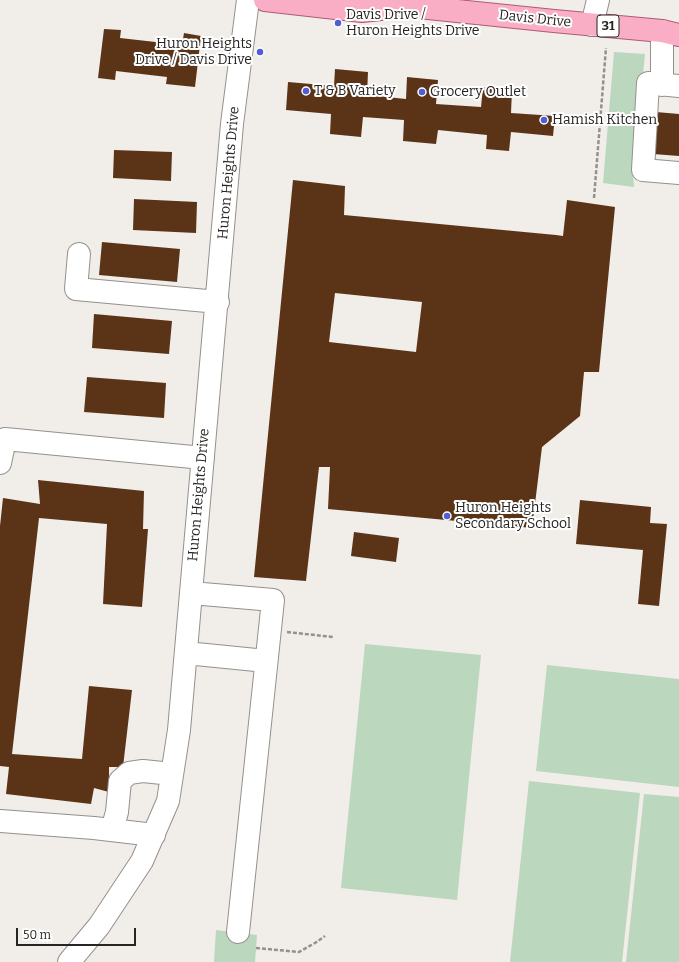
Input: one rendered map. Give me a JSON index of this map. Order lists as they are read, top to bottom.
{
  "streets": {
    "main road": ["Davis Drive", "31"],
    "street": ["Huron Heights Drive"]
  },
  "places": [
    "Davis Drive / Huron Heights Drive",
    "Huron Heights Drive / Davis Drive",
    "T & B Variety",
    "Grocery Outlet",
    "Hamish Kitchen",
    "Huron Heights Secondary School"
  ],
  "scale_bar": "50 m"
}
